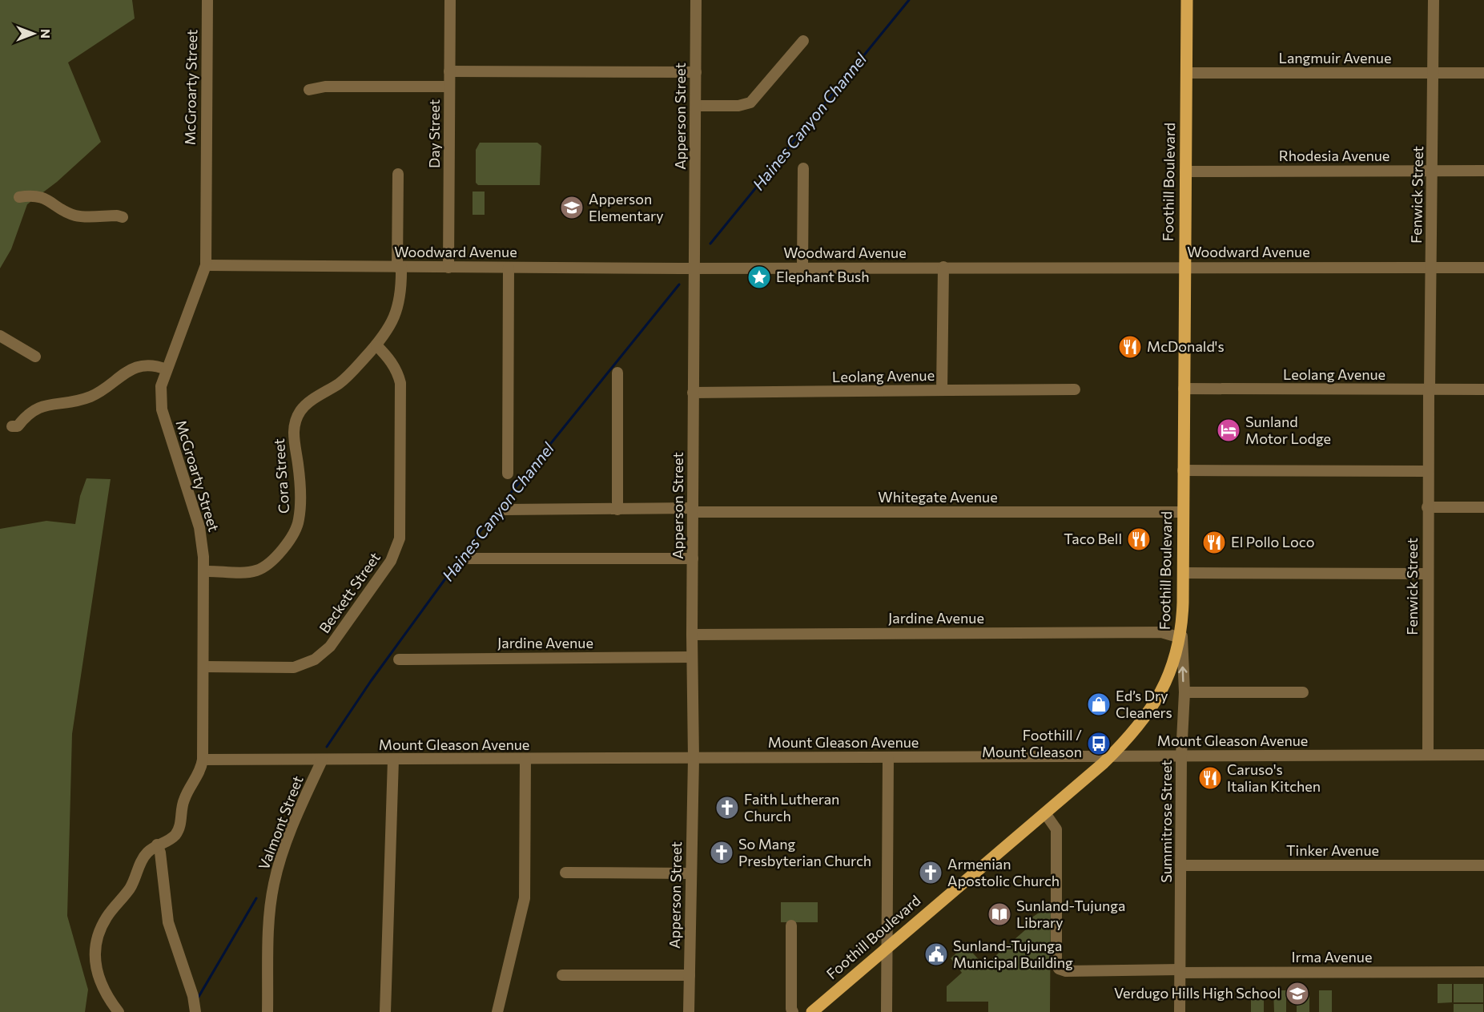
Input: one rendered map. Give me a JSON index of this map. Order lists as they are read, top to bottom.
{
  "streets": {
    "main road": ["Foothill Boulevard"],
    "street": [
      "Langmuir Avenue",
      "McGroarty Street",
      "Apperson Street",
      "Day Street",
      "Rhodesia Avenue",
      "Fenwick Street",
      "Woodward Avenue",
      "Leolang Avenue",
      "Cora Street",
      "Whitegate Avenue",
      "Beckett Street",
      "Jardine Avenue",
      "Mount Gleason Avenue",
      "Summitrose Street",
      "Valmont Street",
      "Tinker Avenue",
      "Irma Avenue"
    ]
  },
  "crossings": [
    ["Langmuir Avenue", "Foothill Boulevard"],
    ["Langmuir Avenue", "Fenwick Street"],
    ["McGroarty Street", "Woodward Avenue"],
    ["McGroarty Street", "Cora Street"],
    ["McGroarty Street", "Beckett Street"],
    ["McGroarty Street", "Mount Gleason Avenue"],
    ["Apperson Street", "Woodward Avenue"],
    ["Apperson Street", "Leolang Avenue"],
    ["Apperson Street", "Whitegate Avenue"],
    ["Apperson Street", "Jardine Avenue"],
    ["Apperson Street", "Mount Gleason Avenue"],
    ["Day Street", "Woodward Avenue"],
    ["Rhodesia Avenue", "Foothill Boulevard"],
    ["Rhodesia Avenue", "Fenwick Street"],
    ["Foothill Boulevard", "Woodward Avenue"],
    ["Foothill Boulevard", "Leolang Avenue"],
    ["Foothill Boulevard", "Whitegate Avenue"],
    ["Foothill Boulevard", "Jardine Avenue"],
    ["Foothill Boulevard", "Mount Gleason Avenue"],
    ["Foothill Boulevard", "Summitrose Street"],
    ["Foothill Boulevard", "Irma Avenue"],
    ["Fenwick Street", "Woodward Avenue"],
    ["Fenwick Street", "Leolang Avenue"],
    ["Fenwick Street", "Mount Gleason Avenue"],
    ["Woodward Avenue", "Cora Street"],
    ["Cora Street", "Beckett Street"],
    ["Jardine Avenue", "Summitrose Street"],
    ["Mount Gleason Avenue", "Summitrose Street"],
    ["Mount Gleason Avenue", "Valmont Street"],
    ["Summitrose Street", "Tinker Avenue"],
    ["Summitrose Street", "Irma Avenue"]
  ],
  "water": ["Haines Canyon Channel"],
  "places": {
    "school or university": ["Apperson Elementary", "Verdugo Hills High School"],
    "place": ["Elephant Bush"],
    "restaurant": [
      "McDonald's",
      "Taco Bell",
      "El Pollo Loco",
      "Caruso's Italian Kitchen"
    ],
    "hotel": ["Sunland Motor Lodge"],
    "shop": ["Ed’s Dry Cleaners"],
    "bus stop": ["Foothill / Mount Gleason"],
    "church": ["Faith Lutheran Church", "So Mang Presbyterian Church", "Armenian Apostolic Church"],
    "library": ["Sunland-Tujunga Library"],
    "public building": ["Sunland-Tujunga Municipal Building"]
  },
  "north": "right"
}
